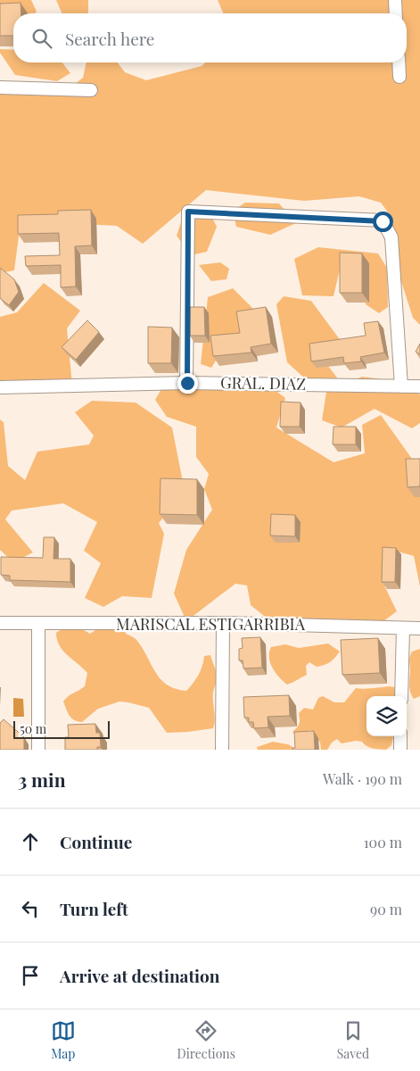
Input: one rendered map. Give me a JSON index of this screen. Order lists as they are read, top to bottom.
{
  "streets": {
    "street": ["GRAL. DIAZ", "MARISCAL ESTIGARRIBIA"]
  },
  "scale_bar": "50 m",
  "page": {
    "search": "Search here",
    "scale": "50 m",
    "heading": ["3 min", "Walk · 190 m"],
    "list": [
      ["Continue", "100 m"],
      ["Turn left", "90 m"],
      "Arrive at destination"
    ],
    "nav": ["Map", "Directions", "Saved"]
  }
}
